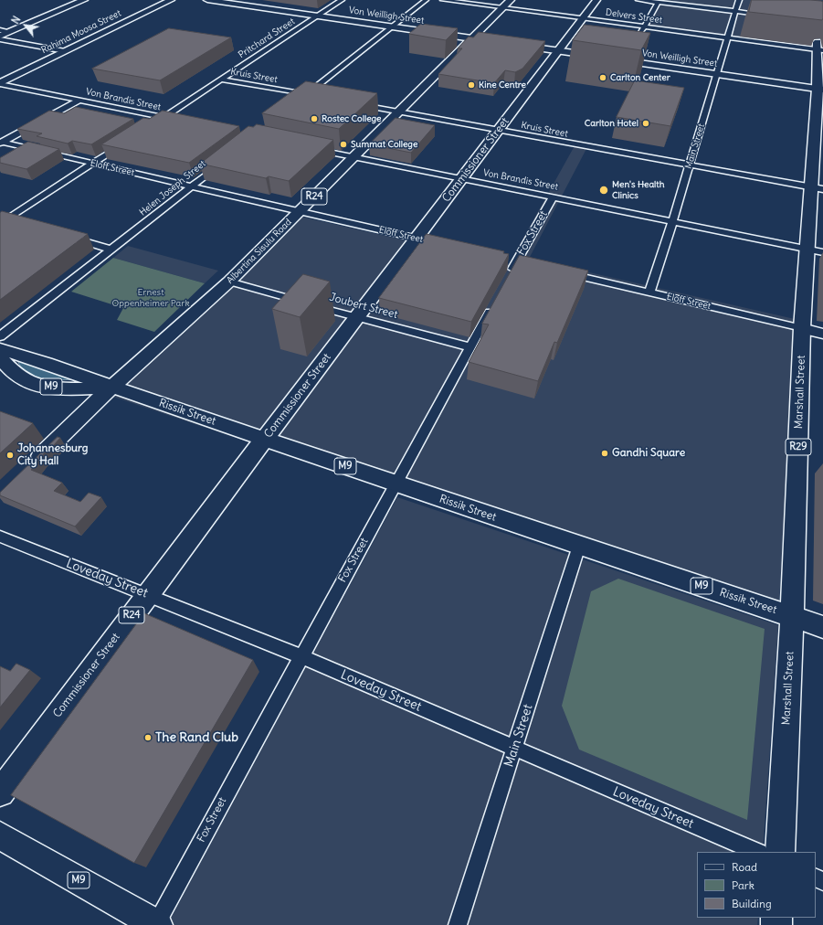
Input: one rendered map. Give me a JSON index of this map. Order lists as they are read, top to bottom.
{
  "streets": {
    "main road": [
      "Von Weilligh Street",
      "Rahima Moosa Street",
      "Commissioner Street",
      "Eloff Street",
      "R24",
      "Albertina Sisulu Road",
      "M9",
      "Marshall Street",
      "Rissik Street",
      "R29"
    ],
    "street": [
      "Delvers Street",
      "Pritchard Street",
      "Kruis Street",
      "Von Brandis Street",
      "Main Street",
      "Helen Joseph Street",
      "Fox Street",
      "Joubert Street",
      "Loveday Street"
    ]
  },
  "crossings": [
    ["Von Weilligh Street", "Pritchard Street"],
    ["Von Weilligh Street", "Main Street"],
    ["Von Weilligh Street", "Commissioner Street"],
    ["Von Weilligh Street", "Albertina Sisulu Road"],
    ["Von Weilligh Street", "Marshall Street"],
    ["Delvers Street", "Main Street"],
    ["Delvers Street", "Commissioner Street"],
    ["Delvers Street", "Albertina Sisulu Road"],
    ["Delvers Street", "Marshall Street"],
    ["Rahima Moosa Street", "Von Brandis Street"],
    ["Pritchard Street", "Kruis Street"],
    ["Pritchard Street", "Von Brandis Street"],
    ["Kruis Street", "Main Street"],
    ["Kruis Street", "Commissioner Street"],
    ["Kruis Street", "Albertina Sisulu Road"],
    ["Kruis Street", "Marshall Street"],
    ["Von Brandis Street", "Main Street"],
    ["Von Brandis Street", "Commissioner Street"],
    ["Von Brandis Street", "Fox Street"],
    ["Von Brandis Street", "Albertina Sisulu Road"],
    ["Von Brandis Street", "Marshall Street"],
    ["Main Street", "Eloff Street"],
    ["Main Street", "Rissik Street"],
    ["Main Street", "Loveday Street"],
    ["Commissioner Street", "Eloff Street"],
    ["Commissioner Street", "Joubert Street"],
    ["Commissioner Street", "Rissik Street"],
    ["Commissioner Street", "Loveday Street"],
    ["Eloff Street", "Helen Joseph Street"],
    ["Eloff Street", "Albertina Sisulu Road"],
    ["Eloff Street", "Marshall Street"],
    ["Fox Street", "Joubert Street"],
    ["Fox Street", "M9"],
    ["Fox Street", "Rissik Street"],
    ["Fox Street", "Loveday Street"],
    ["Albertina Sisulu Road", "Joubert Street"],
    ["Albertina Sisulu Road", "Rissik Street"],
    ["Marshall Street", "Rissik Street"]
  ],
  "parks": ["Ernest Oppenheimer Park"],
  "places": [
    "Carlton Center",
    "Kine Centre",
    "Rostec College",
    "Carlton Hotel",
    "Summat College",
    "Men's Health Clinics",
    "Gandhi Square",
    "Johannesburg City Hall",
    "The Rand Club"
  ],
  "legend": ["Road", "Park", "Building"],
  "north": "top left"
}
